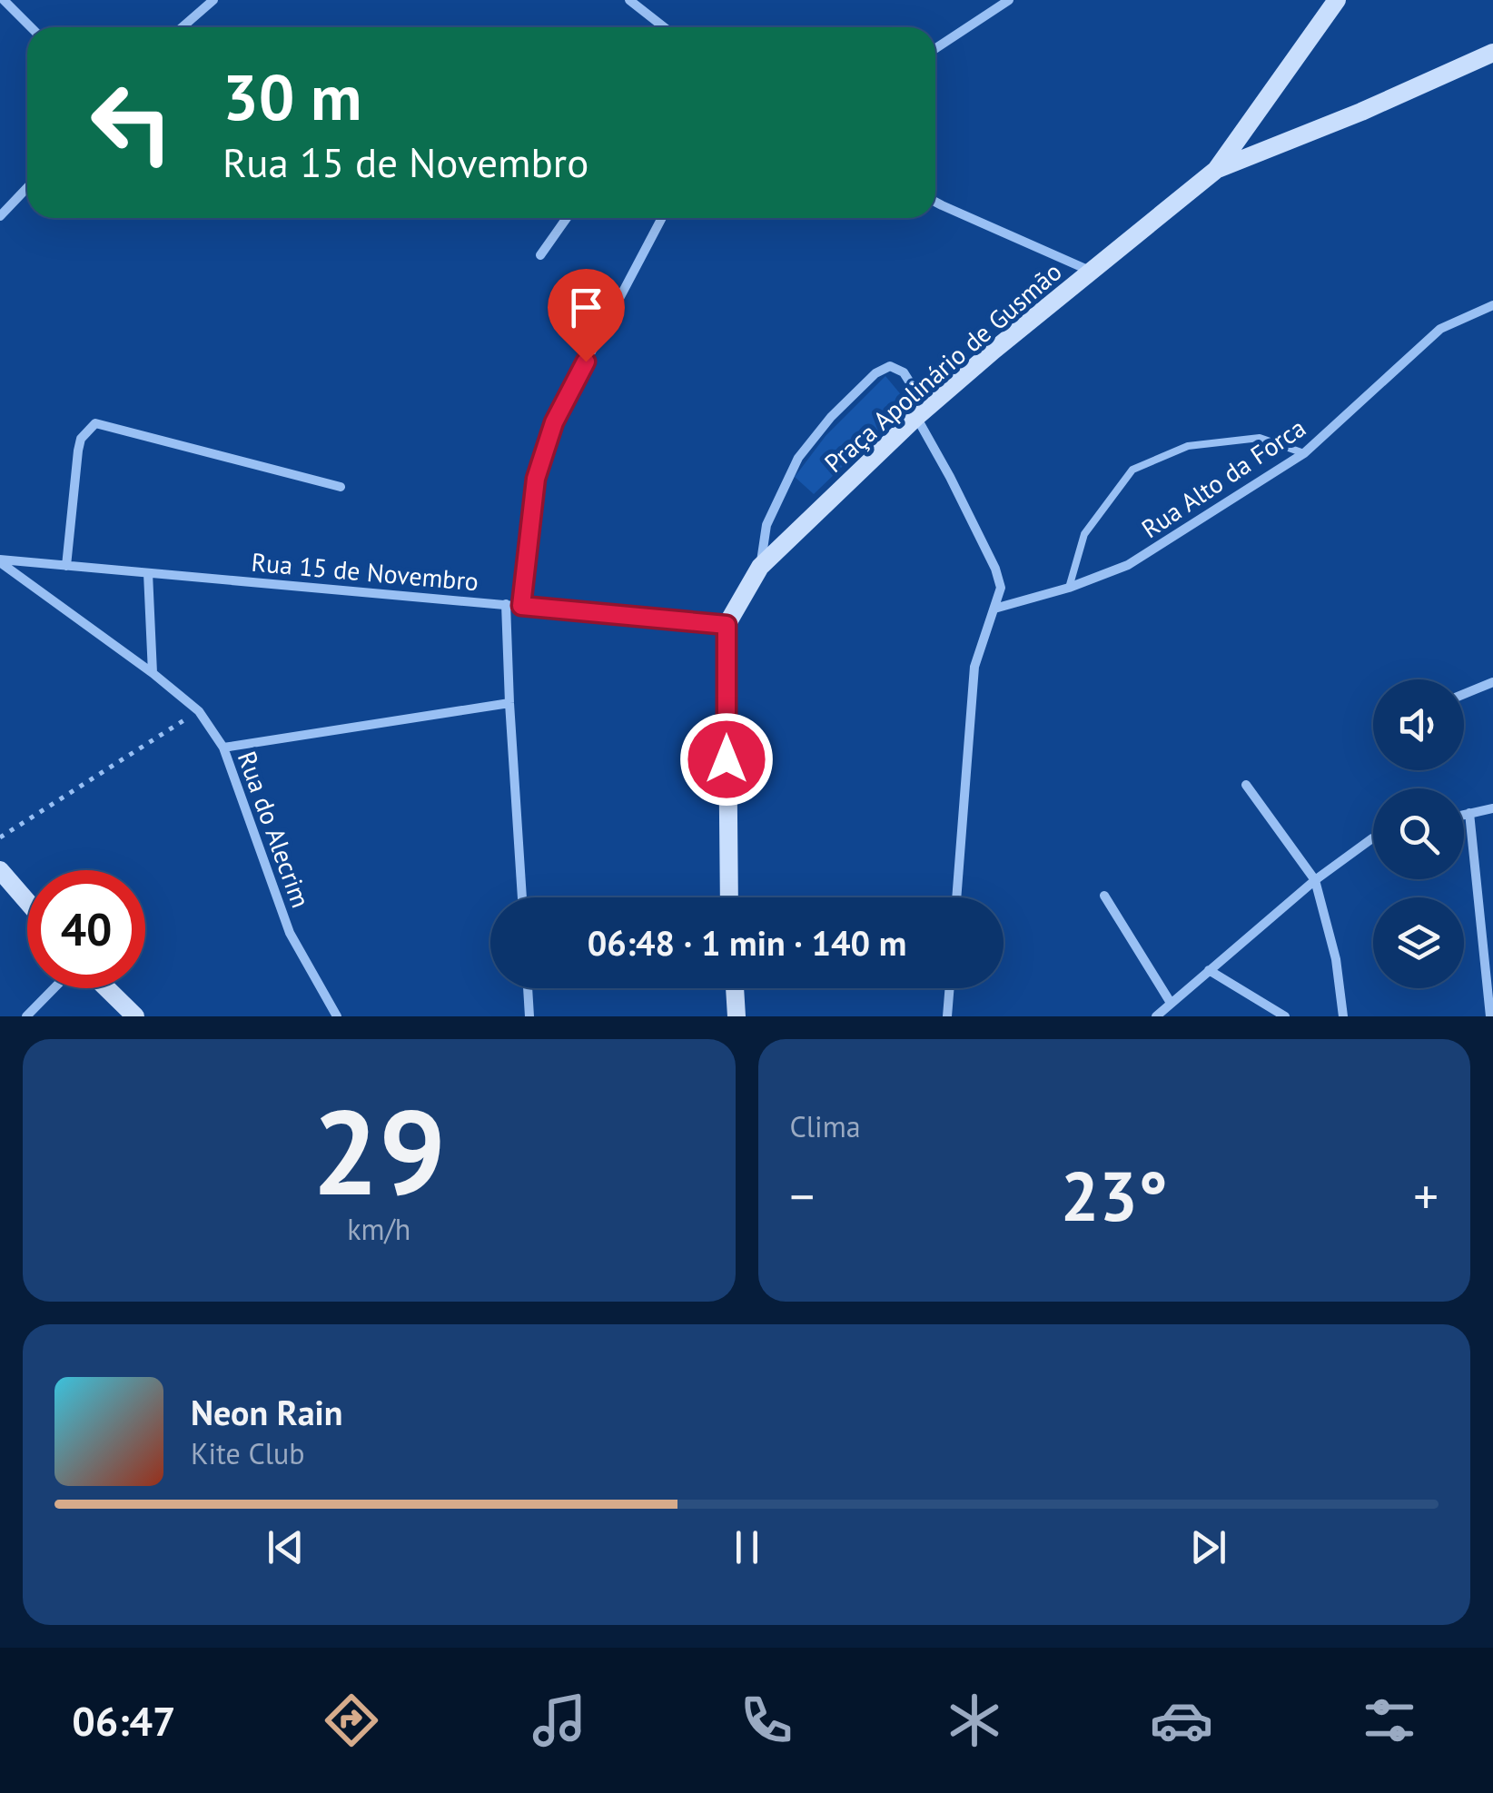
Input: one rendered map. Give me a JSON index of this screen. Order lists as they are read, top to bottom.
{
  "streets": {
    "street": [
      "Praça Apolinário de Gusmão",
      "Rua Alto da Forca",
      "Rua 15 de Novembro",
      "Rua do Alecrim"
    ]
  },
  "crossings": [
    ["Praça Apolinário de Gusmão", "Rua 15 de Novembro"],
    ["Rua 15 de Novembro", "Rua do Alecrim"]
  ],
  "page": {
    "turn": ["30 m", "Rua 15 de Novembro"],
    "limit": "40",
    "trip": "06:48 · 1 min · 140 m",
    "tile": [
      ["29", "km/h"],
      "Clima"
    ],
    "heat": ["−", "23°", "+"],
    "song": ["Neon Rain", "Kite Club"],
    "tabs": "06:47"
  }
}
